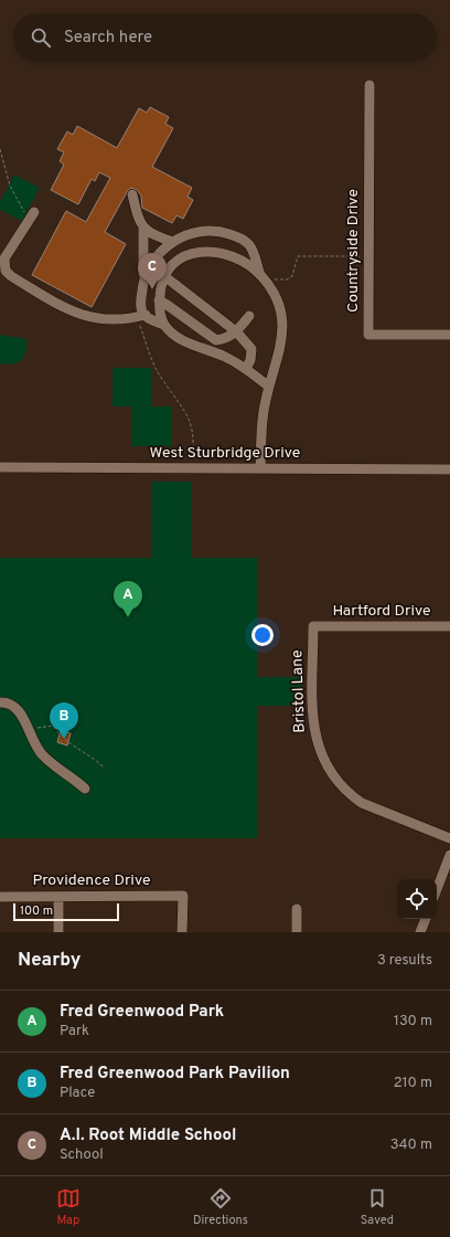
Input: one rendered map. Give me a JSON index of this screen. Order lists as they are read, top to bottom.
{
  "streets": {
    "street": [
      "Countryside Drive",
      "West Sturbridge Drive",
      "Hartford Drive",
      "Bristol Lane",
      "Providence Drive"
    ]
  },
  "crossings": [
    ["Hartford Drive", "Bristol Lane"]
  ],
  "scale_bar": "100 m",
  "page": {
    "search": "Search here",
    "pins": ["C", "A", "B"],
    "scale": "100 m",
    "heading": ["Nearby", "3 results"],
    "list": [
      {
        "mark": "A",
        "name": "Fred Greenwood Park",
        "note": "Park",
        "value": "130 m"
      },
      {
        "mark": "B",
        "name": "Fred Greenwood Park Pavilion",
        "note": "Place",
        "value": "210 m"
      },
      {
        "mark": "C",
        "name": "A.I. Root Middle School",
        "note": "School",
        "value": "340 m"
      }
    ],
    "nav": ["Map", "Directions", "Saved"]
  }
}
